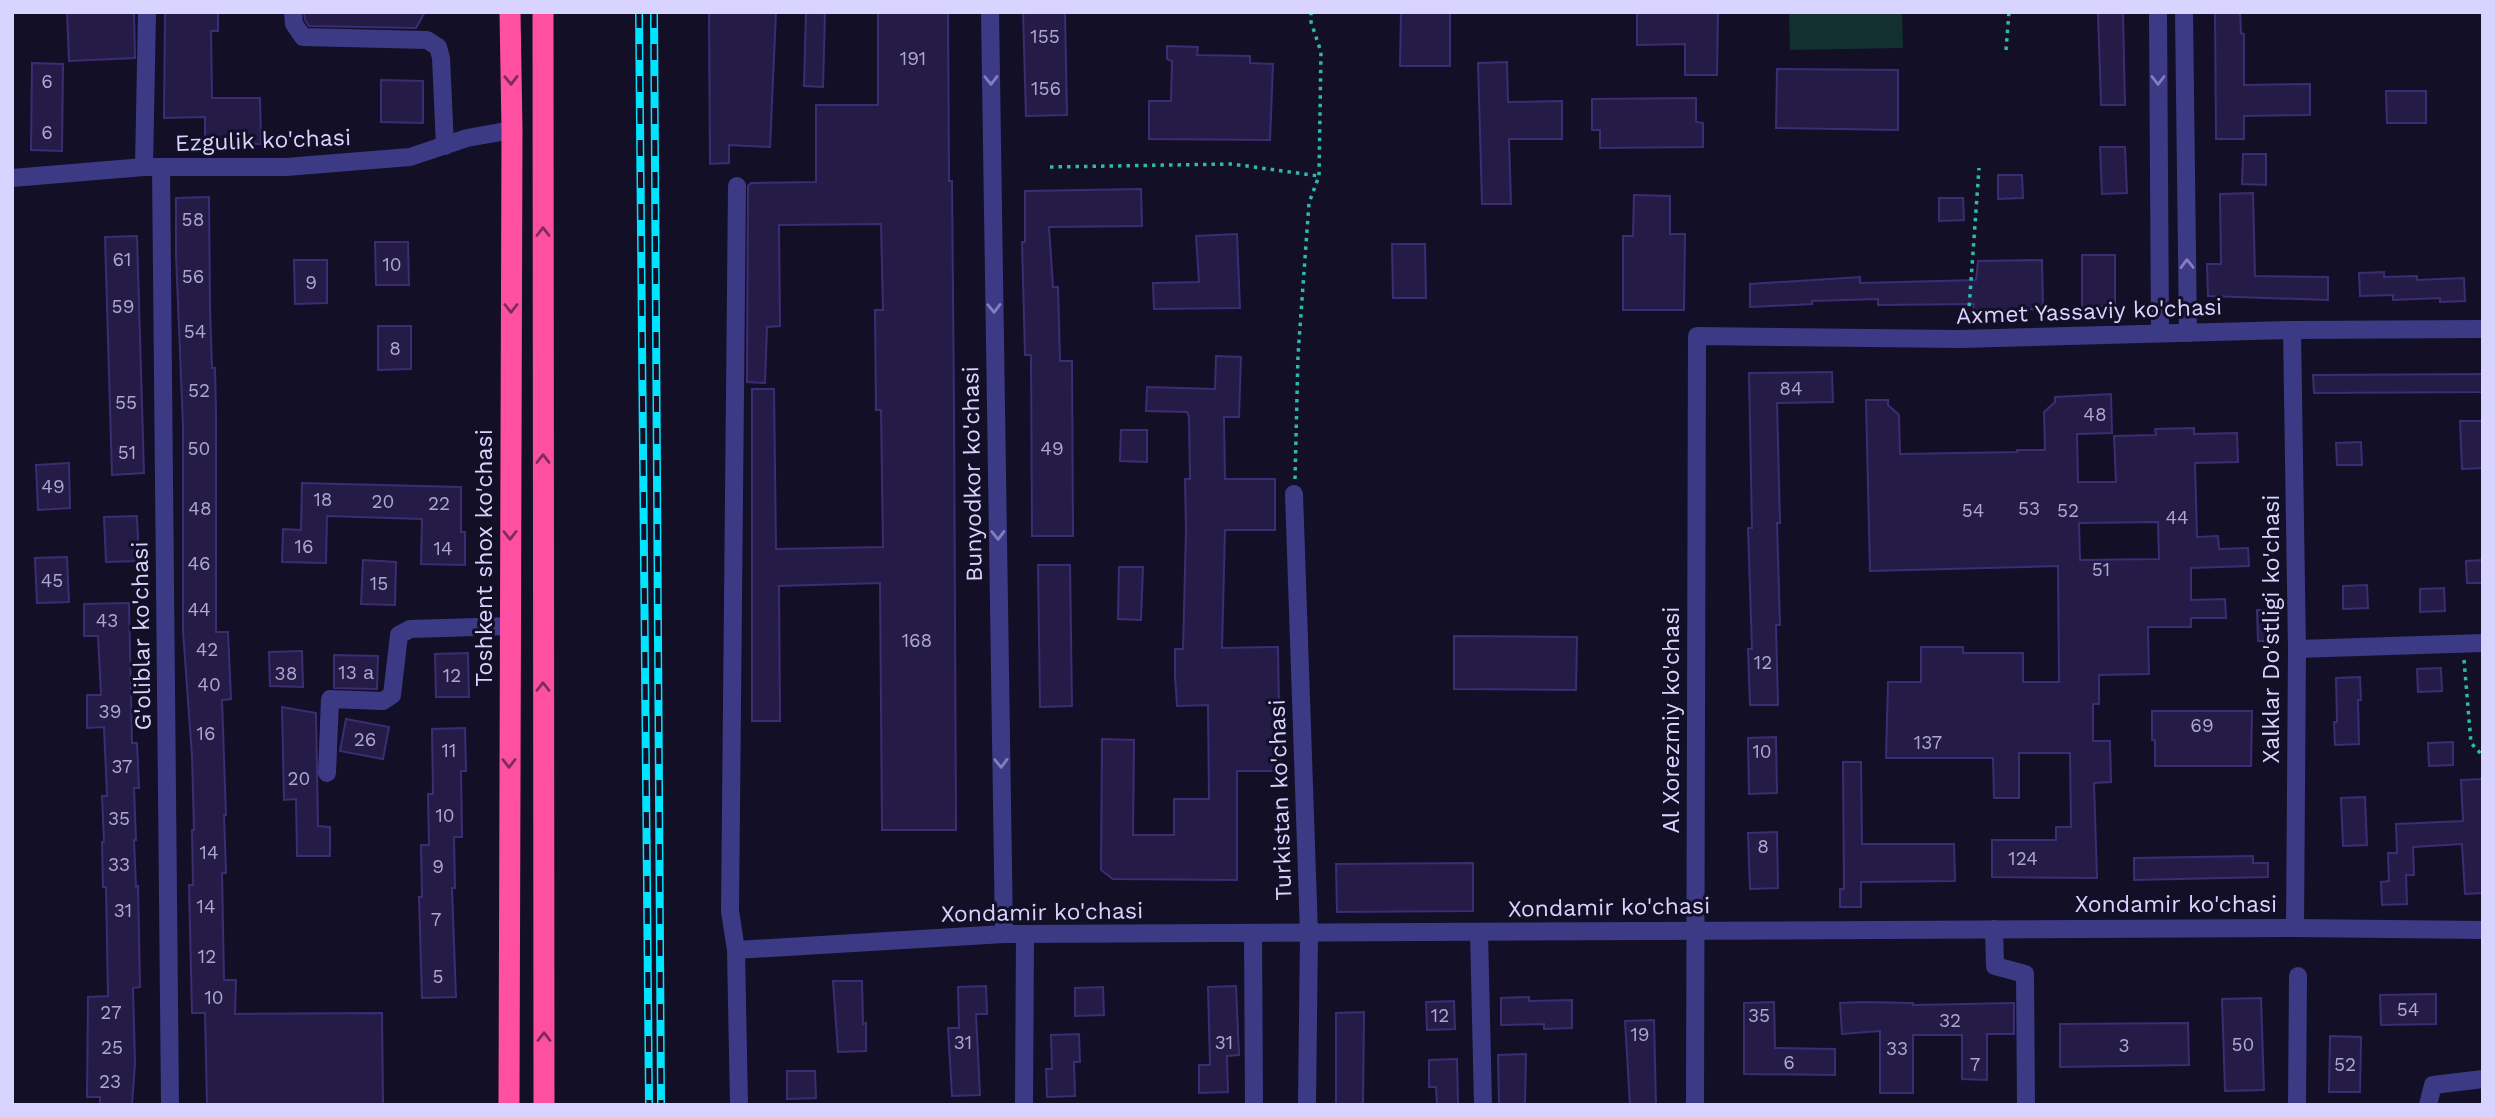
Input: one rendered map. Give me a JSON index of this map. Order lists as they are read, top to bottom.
{
  "streets": {
    "highway": ["Toshkent shox ko'chasi"],
    "street": [
      "Ezgulik ko'chasi",
      "Axmet Yassaviy ko'chasi",
      "Bunyodkor ko'chasi",
      "Xalklar Do'stligi ko'chasi",
      "G'oliblar ko'chasi",
      "Al Xorezmiy ko'chasi",
      "Turkistan ko'chasi",
      "Xondamir ko'chasi"
    ]
  },
  "crossings": [
    ["Ezgulik ko'chasi", "Toshkent shox ko'chasi"],
    ["Ezgulik ko'chasi", "G'oliblar ko'chasi"],
    ["Axmet Yassaviy ko'chasi", "Xalklar Do'stligi ko'chasi"],
    ["Axmet Yassaviy ko'chasi", "Al Xorezmiy ko'chasi"],
    ["Bunyodkor ko'chasi", "Xondamir ko'chasi"],
    ["Xalklar Do'stligi ko'chasi", "Xondamir ko'chasi"],
    ["Al Xorezmiy ko'chasi", "Xondamir ko'chasi"],
    ["Turkistan ko'chasi", "Xondamir ko'chasi"]
  ],
  "one_way": ["Bunyodkor ko'chasi"],
  "house_numbers": [
    "155",
    "191",
    "6",
    "156",
    "6",
    "58",
    "61",
    "10",
    "56",
    "9",
    "59",
    "54",
    "8",
    "84",
    "52",
    "55",
    "48",
    "50",
    "49",
    "51",
    "49",
    "18",
    "20",
    "22",
    "48",
    "53",
    "54",
    "52",
    "44",
    "16",
    "14",
    "46",
    "51",
    "45",
    "15",
    "44",
    "43",
    "168",
    "42",
    "12",
    "13 а",
    "38",
    "12",
    "40",
    "39",
    "69",
    "16",
    "26",
    "137",
    "11",
    "10",
    "37",
    "20",
    "10",
    "35",
    "8",
    "14",
    "124",
    "33",
    "9",
    "14",
    "31",
    "7",
    "12",
    "5",
    "10",
    "54",
    "27",
    "12",
    "35",
    "32",
    "19",
    "31",
    "31",
    "50",
    "3",
    "25",
    "33",
    "6",
    "7",
    "52",
    "23"
  ]
}
